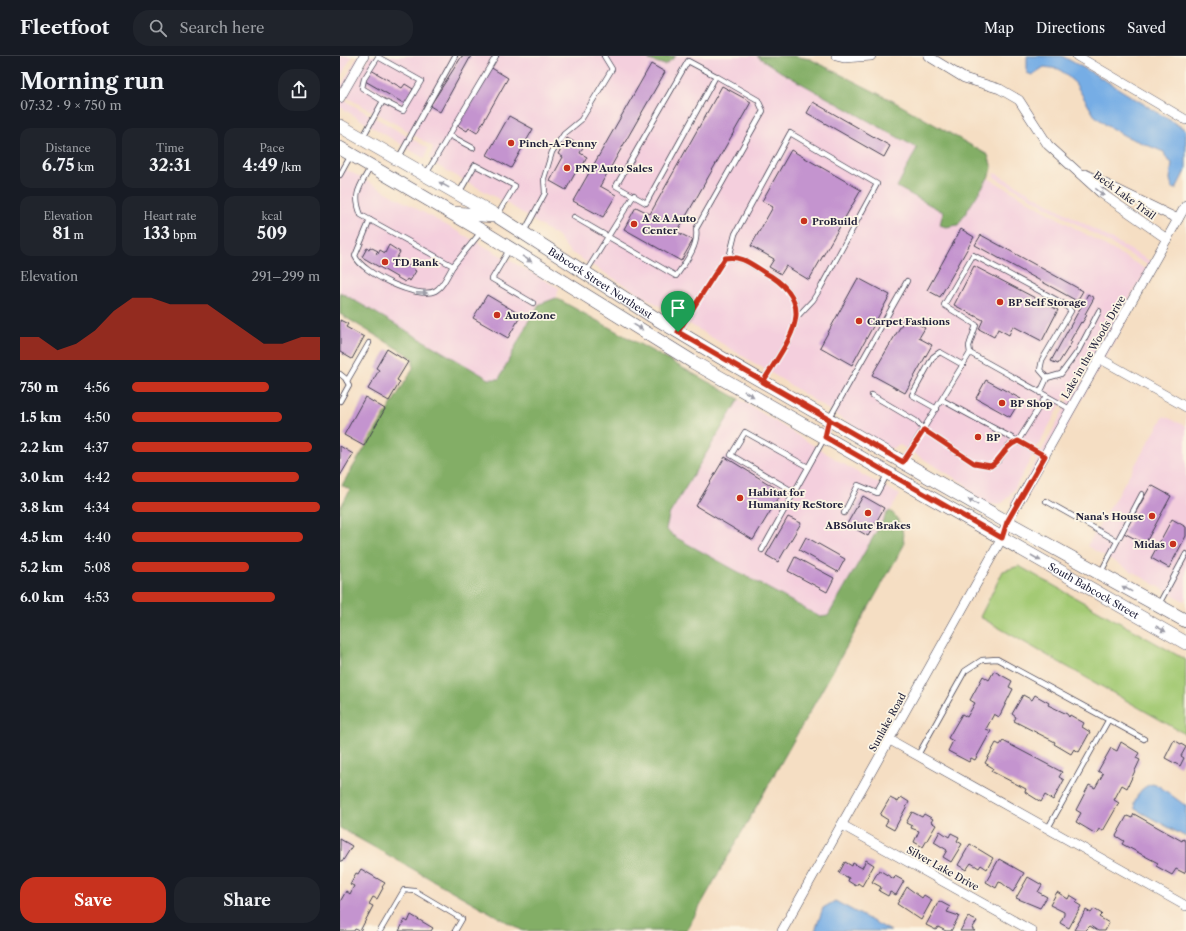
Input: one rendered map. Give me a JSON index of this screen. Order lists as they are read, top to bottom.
{
  "streets": {
    "main road": ["Babcock Street Northeast", "South Babcock Street"],
    "street": [
      "Beck Lake Trail",
      "Lake in the Woods Drive",
      "Sunlake Road",
      "Silver Lake Drive"
    ]
  },
  "crossings": [
    ["Beck Lake Trail", "Lake in the Woods Drive"],
    ["Babcock Street Northeast", "Lake in the Woods Drive"],
    ["Babcock Street Northeast", "South Babcock Street"],
    ["Babcock Street Northeast", "Sunlake Road"],
    ["Lake in the Woods Drive", "South Babcock Street"],
    ["Lake in the Woods Drive", "Sunlake Road"],
    ["South Babcock Street", "Sunlake Road"],
    ["Sunlake Road", "Silver Lake Drive"]
  ],
  "places": [
    "Pinch-A-Penny",
    "PNP Auto Sales",
    "ProBuild",
    "A & A Auto Center",
    "TD Bank",
    "BP Self Storage",
    "AutoZone",
    "Carpet Fashions",
    "BP Shop",
    "BP",
    "Habitat for Humanity ReStore",
    "ABSolute Brakes",
    "Nana's House",
    "Midas"
  ],
  "page": {
    "header": "Fleetfoot",
    "search": "Search here",
    "nav": ["Map", "Directions", "Saved"],
    "heading": ["Morning run", "07:32 · 9 × 750 m"],
    "stats": [
      ["Distance", "6.75 km"],
      ["Time", "32:31"],
      ["Pace", "4:49 /km"],
      ["Elevation", "81 m"],
      ["Heart rate", "133 bpm"],
      ["kcal", "509"]
    ],
    "chart": ["Elevation", "291–299 m"],
    "list": [
      {
        "name": "750 m",
        "note": "4:56"
      },
      {
        "name": "1.5 km",
        "note": "4:50"
      },
      {
        "name": "2.2 km",
        "note": "4:37"
      },
      {
        "name": "3.0 km",
        "note": "4:42"
      },
      {
        "name": "3.8 km",
        "note": "4:34"
      },
      {
        "name": "4.5 km",
        "note": "4:40"
      },
      {
        "name": "5.2 km",
        "note": "5:08"
      },
      {
        "name": "6.0 km",
        "note": "4:53"
      }
    ],
    "buttons": ["Save", "Share"]
  }
}
